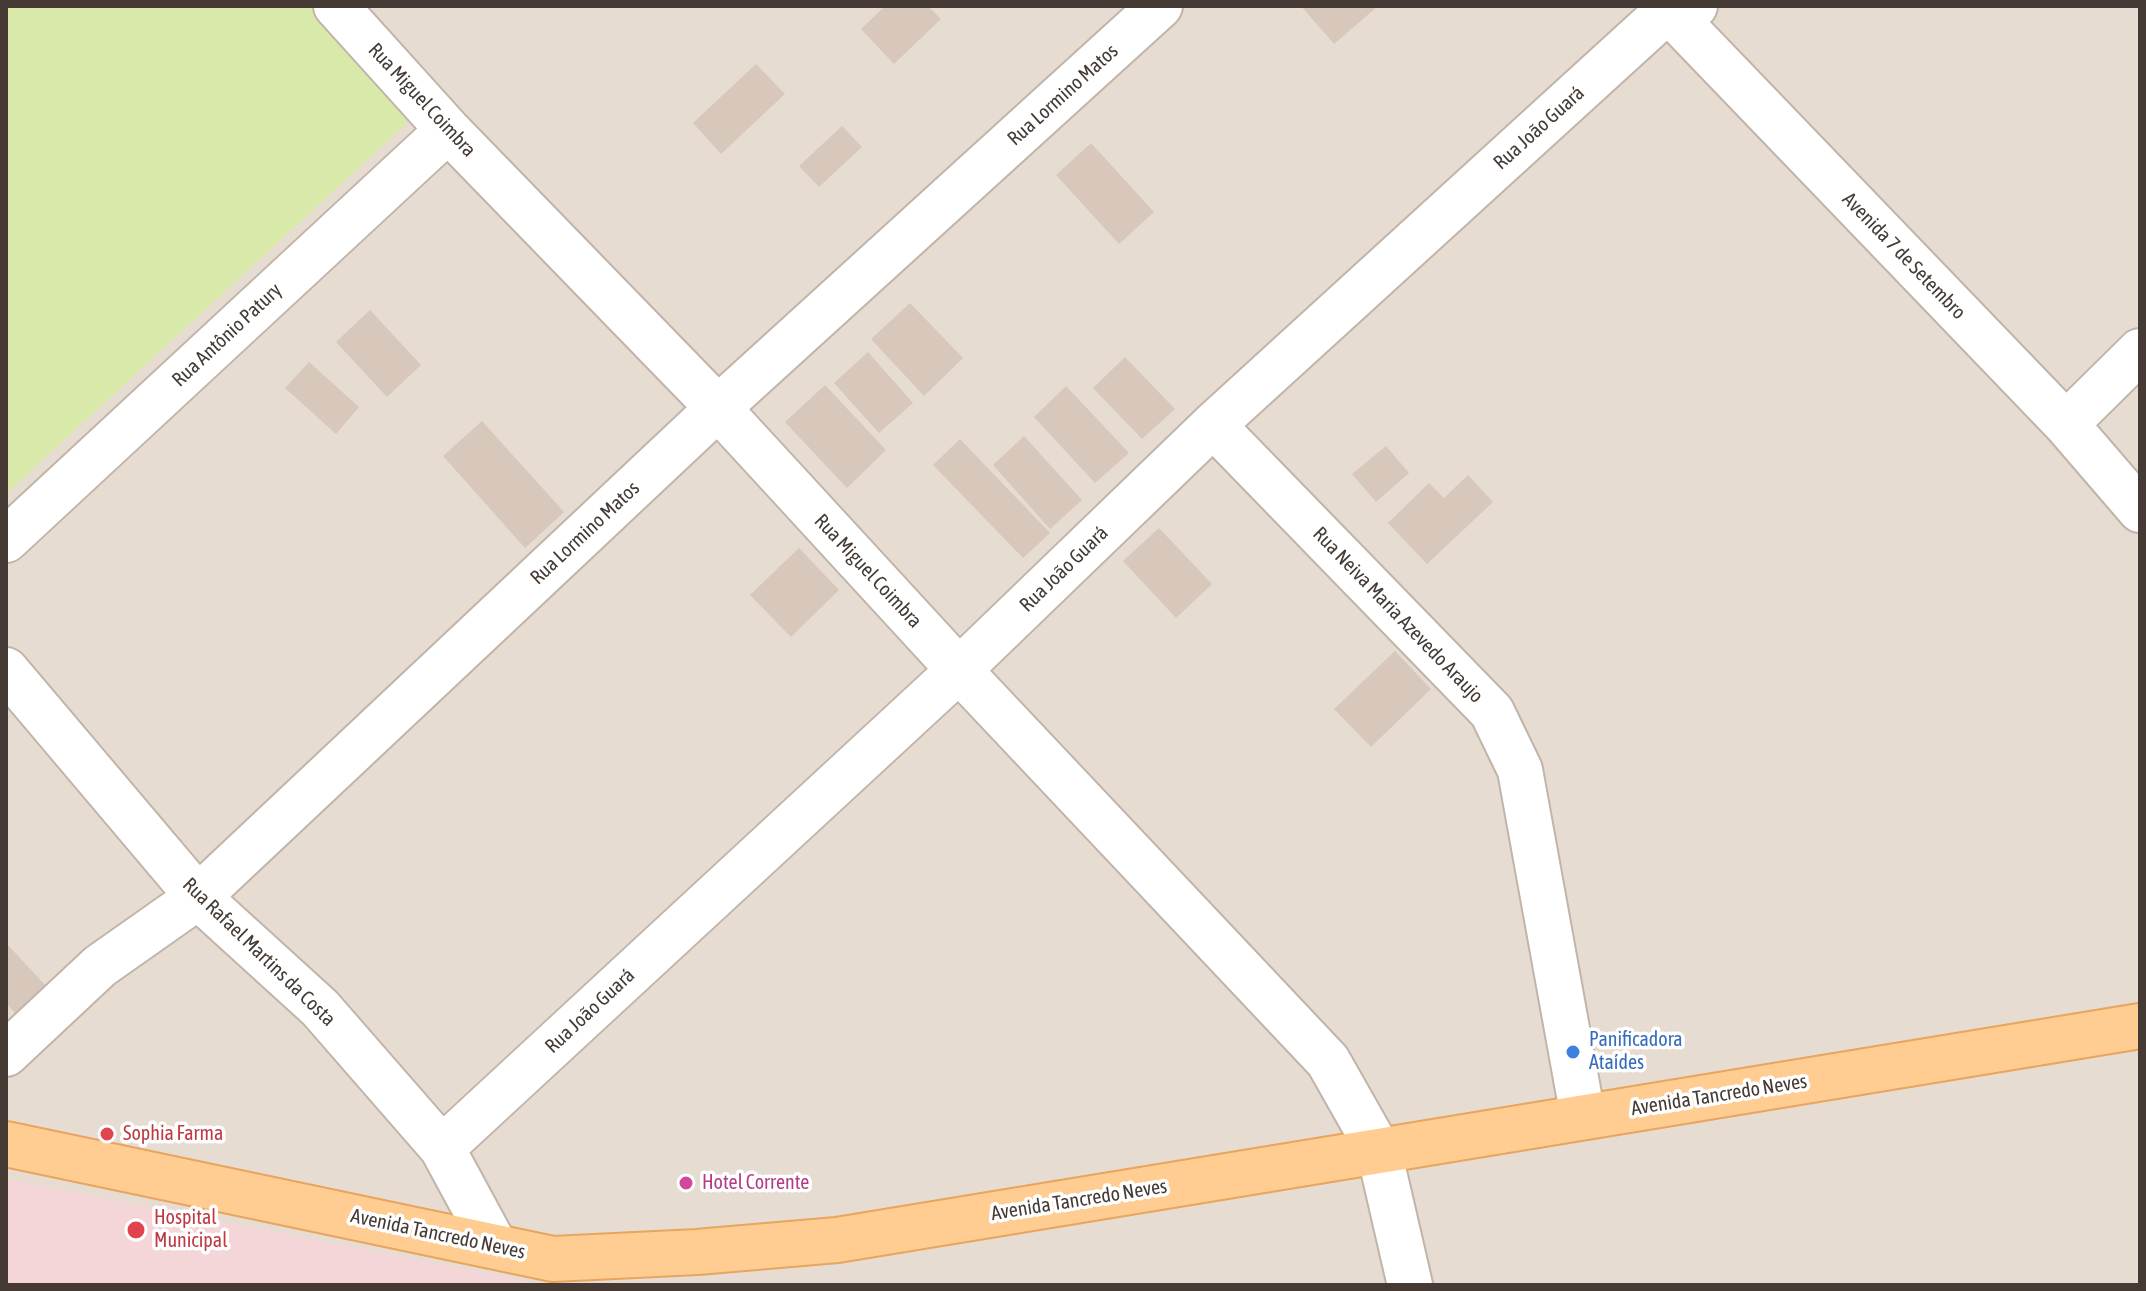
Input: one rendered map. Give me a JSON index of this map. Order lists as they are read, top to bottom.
{
  "streets": {
    "main road": ["Avenida Tancredo Neves"],
    "street": [
      "Rua Lormino Matos",
      "Rua Miguel Coimbra",
      "Rua João Guará",
      "Avenida 7 de Setembro",
      "Rua Antônio Patury",
      "Rua Neiva Maria Azevedo Araujo",
      "Rua Rafael Martins da Costa"
    ]
  },
  "crossings": [
    ["Rua Lormino Matos", "Rua Miguel Coimbra"],
    ["Rua Lormino Matos", "Rua Rafael Martins da Costa"],
    ["Rua Miguel Coimbra", "Rua João Guará"],
    ["Rua Miguel Coimbra", "Rua Antônio Patury"],
    ["Rua Miguel Coimbra", "Avenida Tancredo Neves"],
    ["Rua João Guará", "Avenida 7 de Setembro"],
    ["Rua João Guará", "Rua Neiva Maria Azevedo Araujo"],
    ["Rua João Guará", "Rua Rafael Martins da Costa"],
    ["Rua Neiva Maria Azevedo Araujo", "Avenida Tancredo Neves"],
    ["Rua Rafael Martins da Costa", "Avenida Tancredo Neves"]
  ],
  "places": [
    "Panificadora Ataídes",
    "Sophia Farma",
    "Hotel Corrente",
    "Hospital Municipal"
  ]
}
